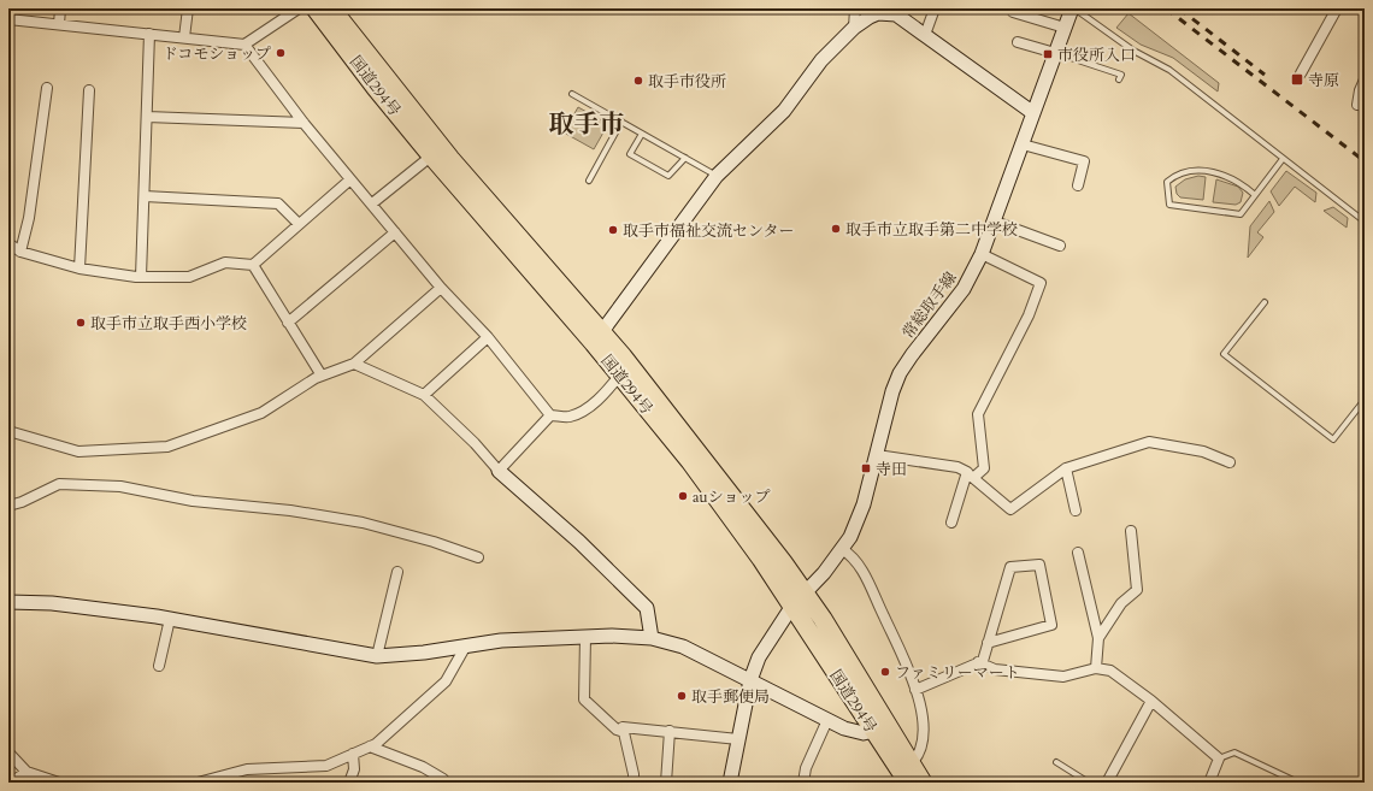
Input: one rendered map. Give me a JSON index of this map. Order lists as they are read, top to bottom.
{
  "streets": {
    "highway": ["国道294号"],
    "street": ["常総取手線"]
  },
  "crossings": [
    ["国道294号", "常総取手線"]
  ],
  "districts": ["取手市"],
  "places": {
    "other": [
      "ドコモショップ",
      "取手市役所",
      "取手市立取手第二中学校",
      "取手市福祉交流センター",
      "取手市立取手西小学校",
      "auショップ",
      "ファミリーマート",
      "取手郵便局"
    ],
    "transit": ["市役所入口", "寺原", "寺田"]
  }
}
